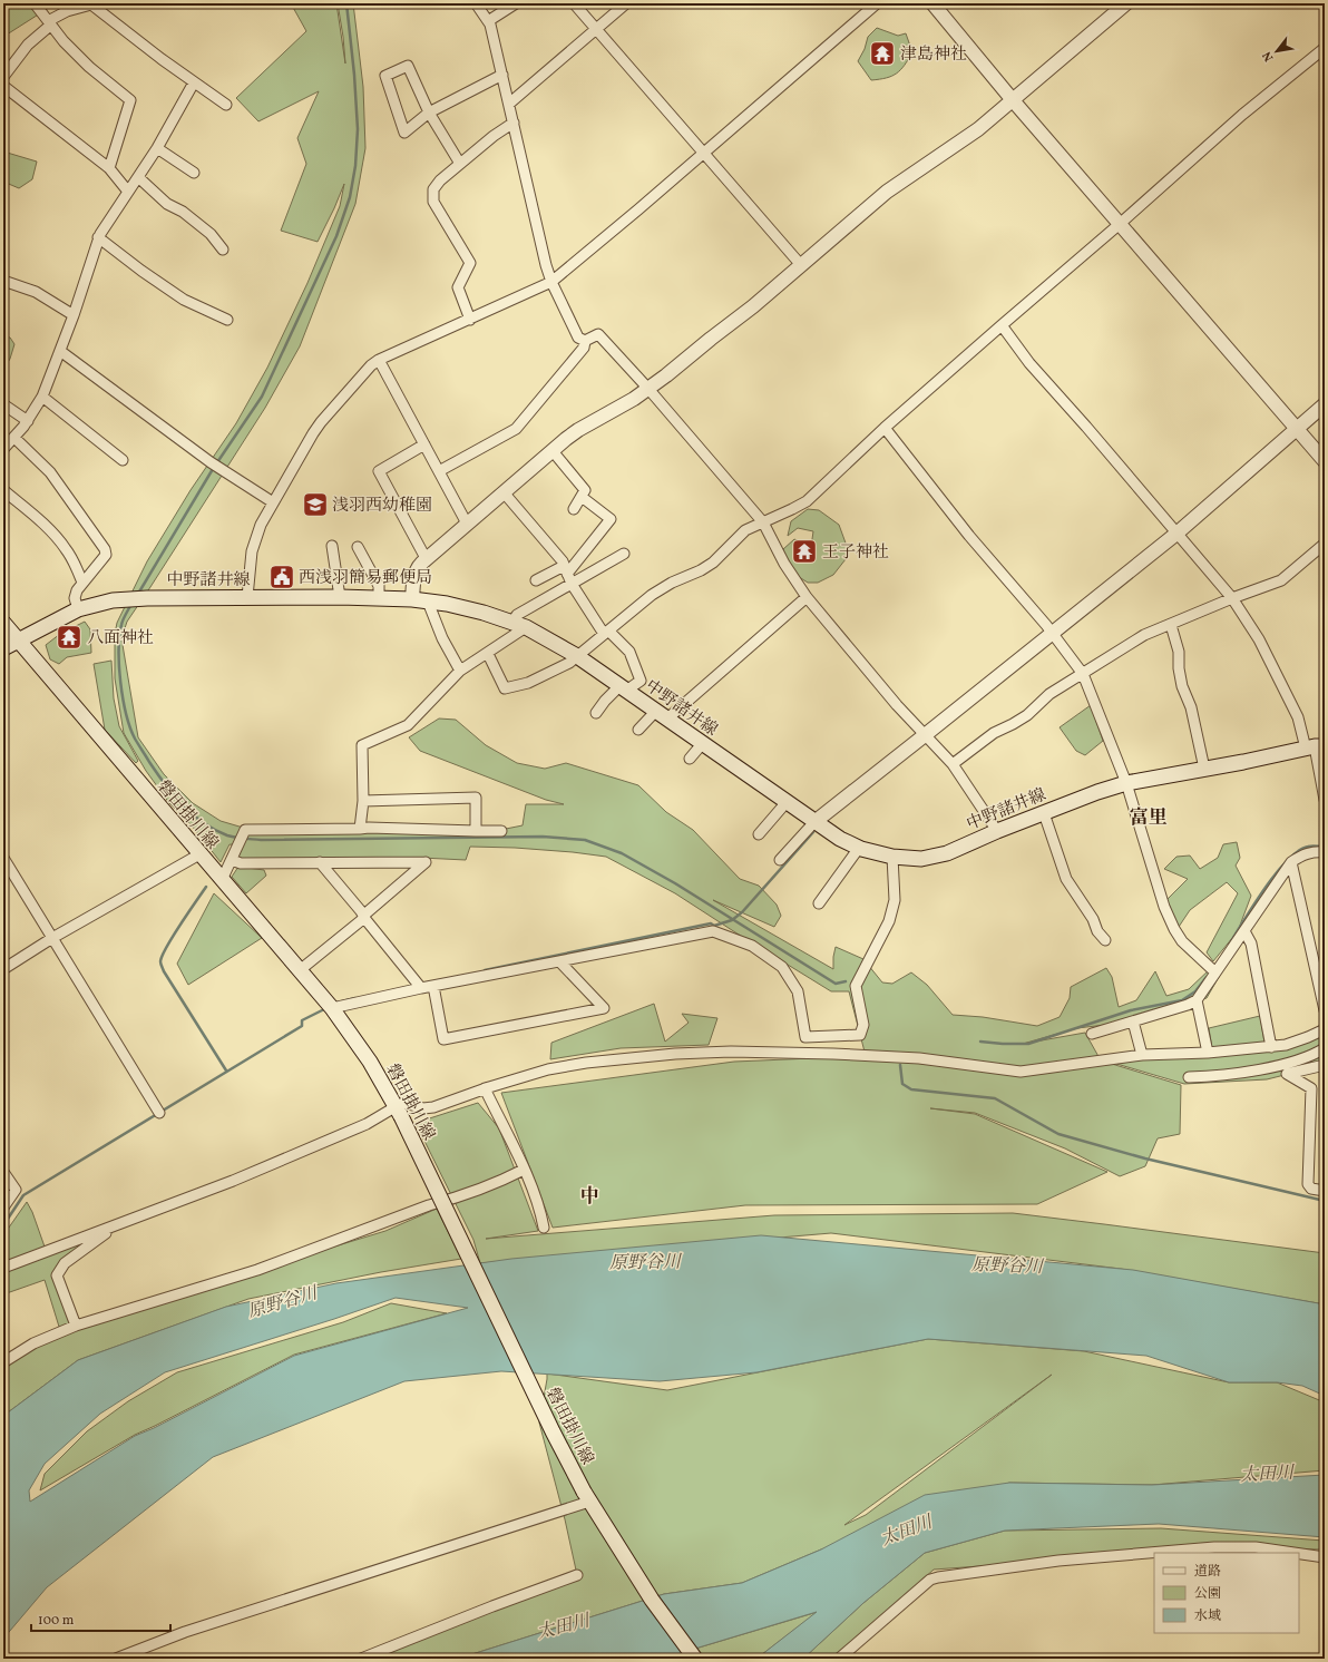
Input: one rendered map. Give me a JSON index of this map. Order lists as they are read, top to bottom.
{
  "streets": {
    "main road": ["中野諸井線", "磐田掛川線"]
  },
  "crossings": [
    ["中野諸井線", "磐田掛川線"]
  ],
  "districts": ["富里", "中"],
  "water": ["原野谷川", "太田川"],
  "places": {
    "temple": ["津島神社", "王子神社", "八面神社"],
    "school or university": ["浅羽西幼稚園"],
    "public building": ["西浅羽簡易郵便局"]
  },
  "legend": ["道路", "公園", "水域"],
  "scale_bar": "100 m",
  "north": "bottom left"
}
